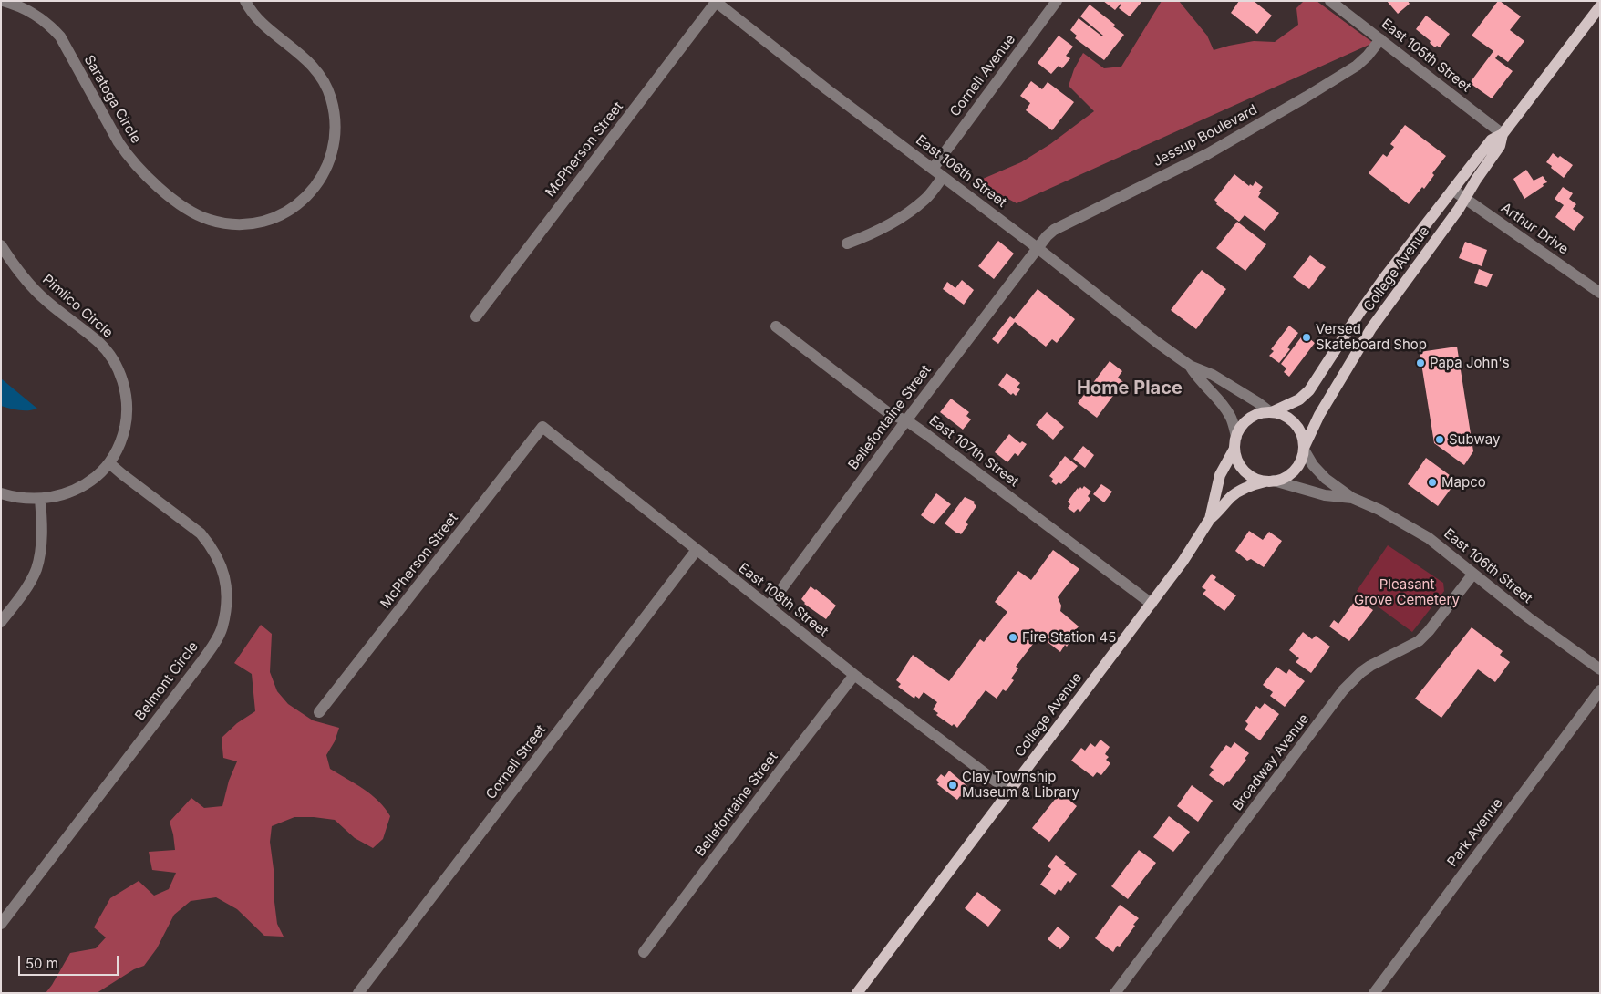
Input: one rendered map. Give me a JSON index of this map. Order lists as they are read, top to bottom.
{
  "streets": {
    "main road": ["College Avenue"],
    "street": [
      "East 105th Street",
      "Cornell Avenue",
      "Saratoga Circle",
      "Jessup Boulevard",
      "McPherson Street",
      "East 106th Street",
      "Arthur Drive",
      "Pimlico Circle",
      "Bellefontaine Street",
      "East 107th Street",
      "East 108th Street",
      "Belmont Circle",
      "Cornell Street",
      "Broadway Avenue",
      "Park Avenue"
    ]
  },
  "crossings": [
    ["East 105th Street", "Jessup Boulevard"],
    ["East 105th Street", "College Avenue"],
    ["Cornell Avenue", "East 106th Street"],
    ["Jessup Boulevard", "East 106th Street"],
    ["Jessup Boulevard", "Bellefontaine Street"],
    ["McPherson Street", "East 106th Street"],
    ["McPherson Street", "East 108th Street"],
    ["East 106th Street", "College Avenue"],
    ["East 106th Street", "Bellefontaine Street"],
    ["East 106th Street", "Broadway Avenue"],
    ["Arthur Drive", "College Avenue"],
    ["College Avenue", "East 107th Street"],
    ["College Avenue", "East 108th Street"],
    ["Pimlico Circle", "Belmont Circle"],
    ["Bellefontaine Street", "East 107th Street"],
    ["Bellefontaine Street", "East 108th Street"],
    ["East 108th Street", "Cornell Street"]
  ],
  "districts": ["Home Place"],
  "parks": ["Pleasant Grove Cemetery"],
  "places": [
    "Versed Skateboard Shop",
    "Papa John's",
    "Subway",
    "Mapco",
    "Fire Station 45",
    "Clay Township Museum & Library"
  ],
  "scale_bar": "50 m"
}
